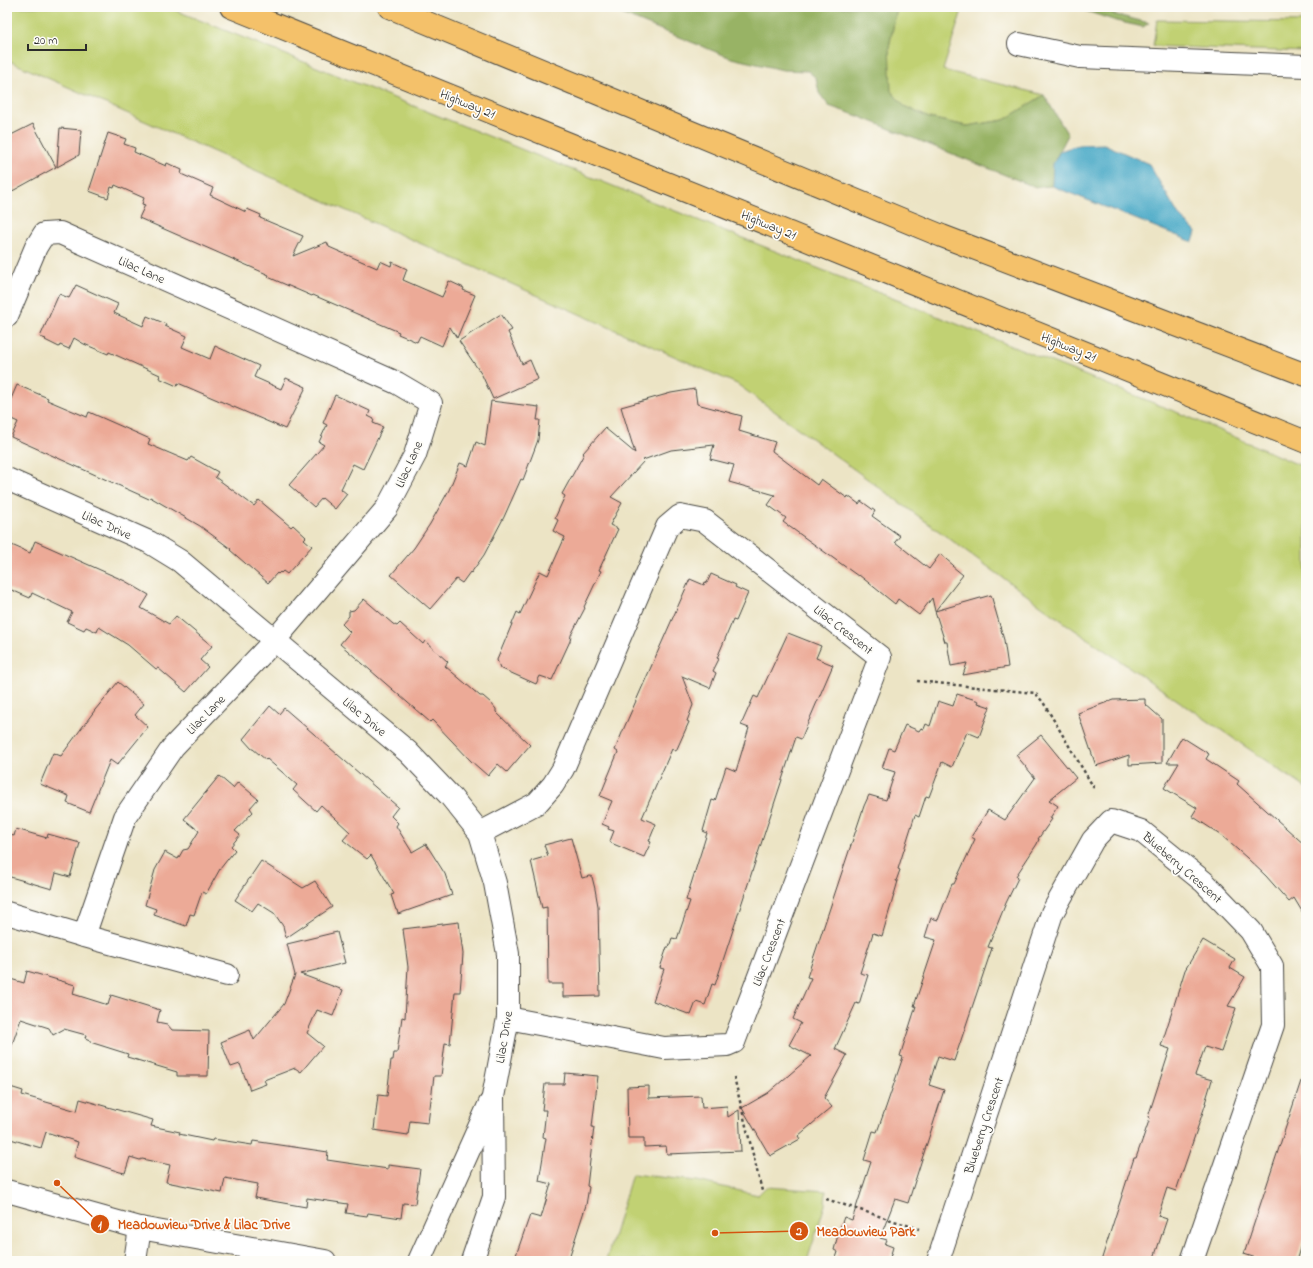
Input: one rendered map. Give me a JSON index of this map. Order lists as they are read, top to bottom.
{
  "streets": {
    "main road": ["Highway 21"],
    "street": [
      "Lilac Lane",
      "Lilac Drive",
      "Lilac Crescent",
      "Blueberry Crescent"
    ]
  },
  "crossings": [
    ["Lilac Lane", "Lilac Drive"],
    ["Lilac Drive", "Lilac Crescent"]
  ],
  "places": ["Meadowview Drive & Lilac Drive", "Meadowview Park"],
  "scale_bar": "20 m"
}
